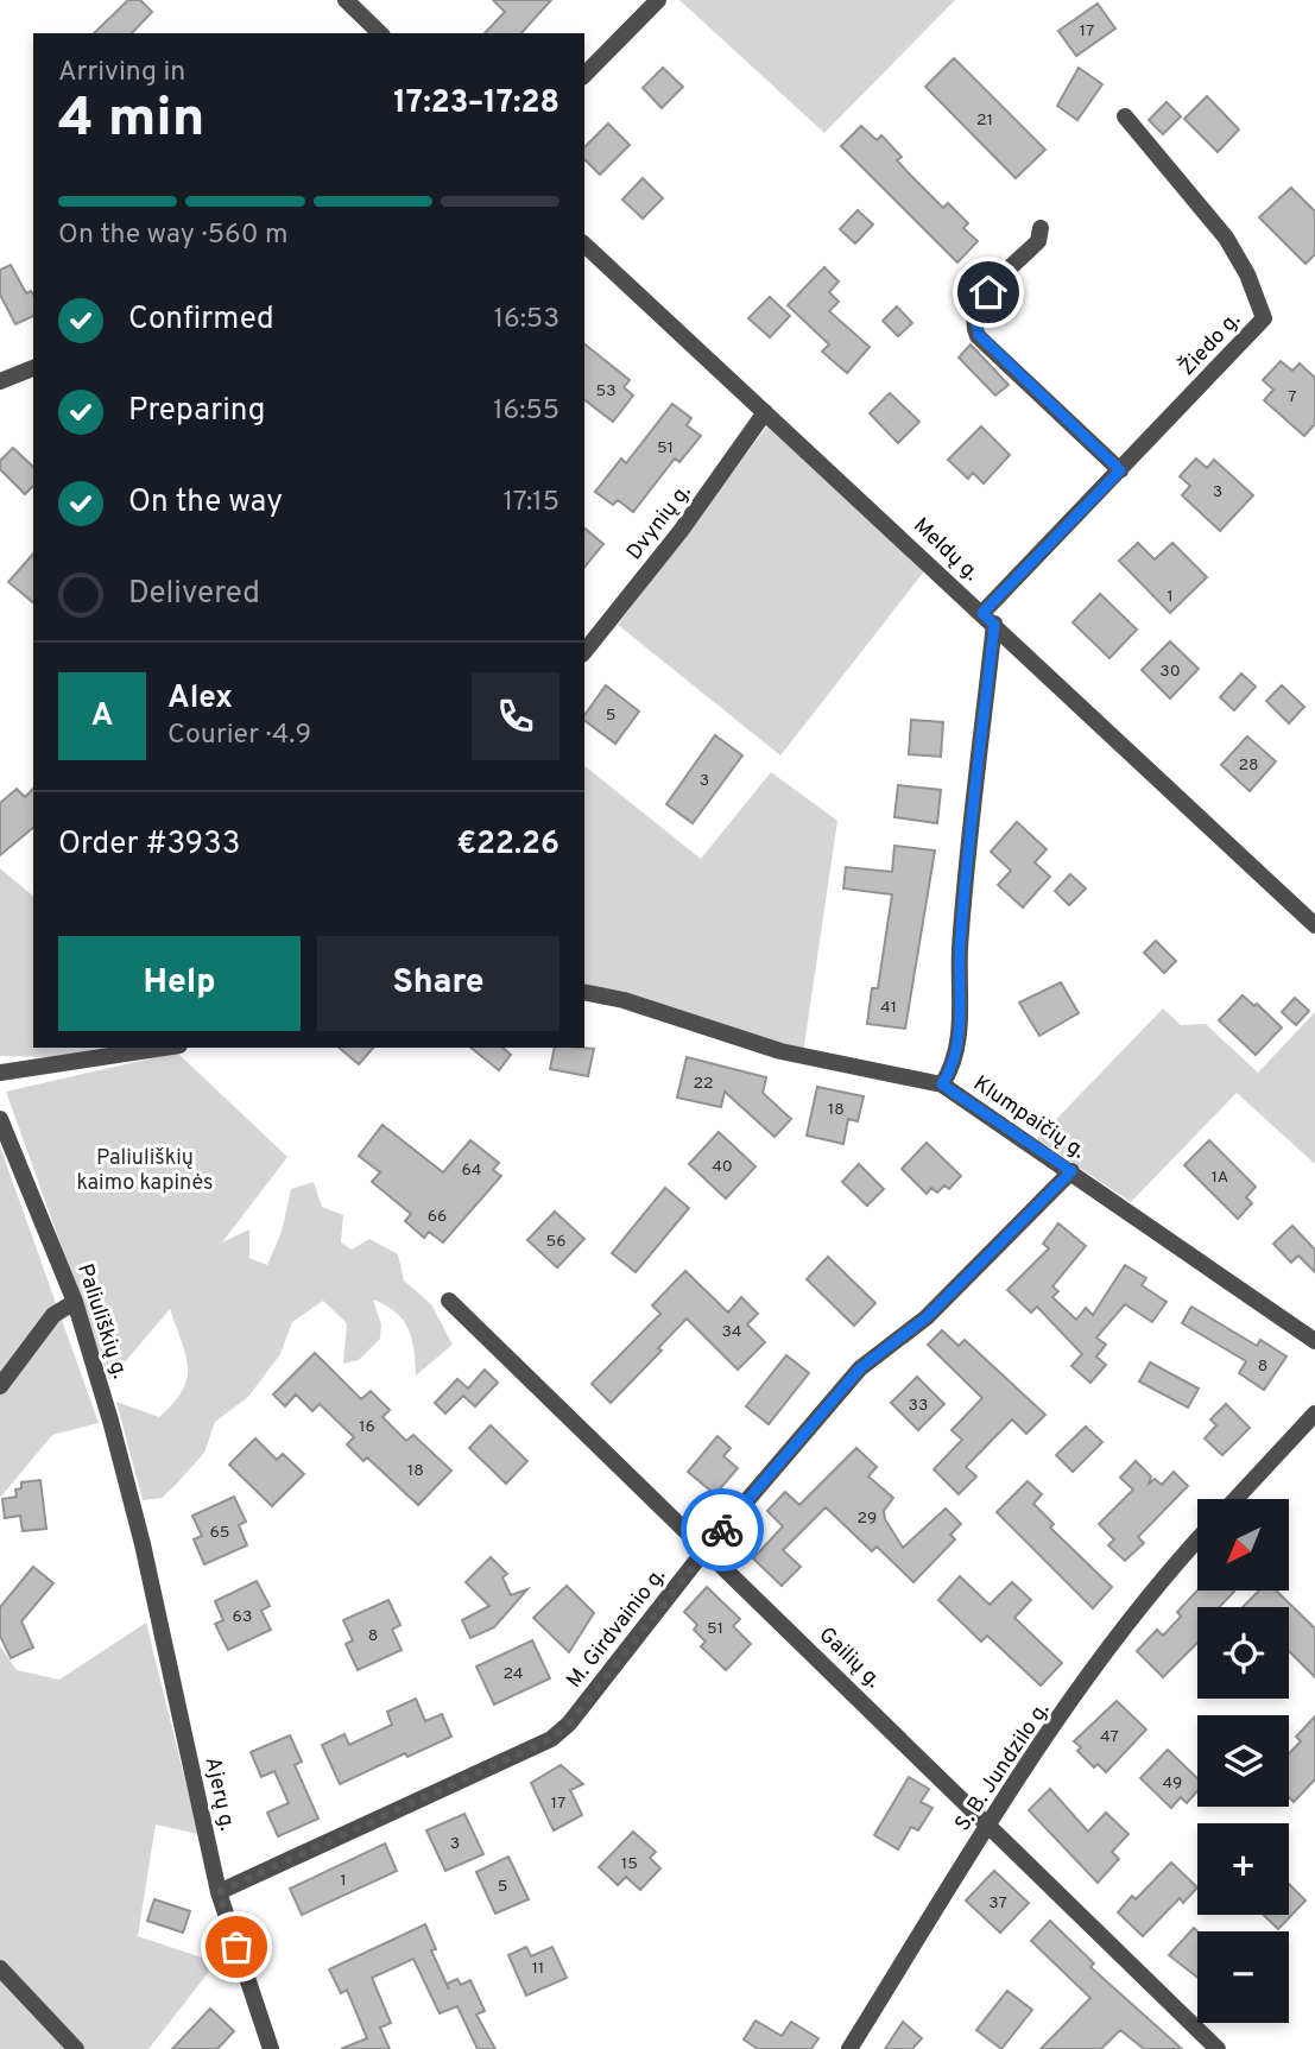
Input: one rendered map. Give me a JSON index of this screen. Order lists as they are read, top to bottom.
{
  "streets": {
    "street": [
      "Žiedo g.",
      "Dvynių g.",
      "Meldų g.",
      "Klumpaičių g.",
      "Paliuliškių g.",
      "M. Girdvainio g.",
      "Gailių g.",
      "S. B. Jundzilo g.",
      "Ajerų g."
    ]
  },
  "crossings": [
    ["Žiedo g.", "Meldų g."],
    ["Dvynių g.", "Meldų g."],
    ["Klumpaičių g.", "M. Girdvainio g."],
    ["Paliuliškių g.", "Ajerų g."],
    ["M. Girdvainio g.", "Gailių g."],
    ["M. Girdvainio g.", "Ajerų g."],
    ["Gailių g.", "S. B. Jundzilo g."]
  ],
  "parks": ["Paliuliškių kaimo kapinės"],
  "house_numbers": [
    "17",
    "21",
    "53",
    "7",
    "51",
    "3",
    "1",
    "30",
    "5",
    "28",
    "3",
    "41",
    "22",
    "18",
    "40",
    "64",
    "1A",
    "66",
    "56",
    "34",
    "8",
    "33",
    "16",
    "18",
    "29",
    "65",
    "63",
    "51",
    "8",
    "24",
    "47",
    "49",
    "17",
    "3",
    "15",
    "1",
    "5",
    "37",
    "11"
  ],
  "north": "bottom left",
  "page": {
    "heading": ["4 min", "Arriving in", "17:23–17:28"],
    "panel": [
      "Alex",
      "Courier · 4.9",
      "Order #3933",
      "€22.26"
    ],
    "bar": "On the way · 560 m",
    "list": [
      ["Confirmed", "16:53"],
      ["Preparing", "16:55"],
      ["On the way", "17:15"],
      "Delivered"
    ],
    "round": "A",
    "buttons": ["Help", "Share"],
    "map_buttons": ["+", "−"]
  }
}
